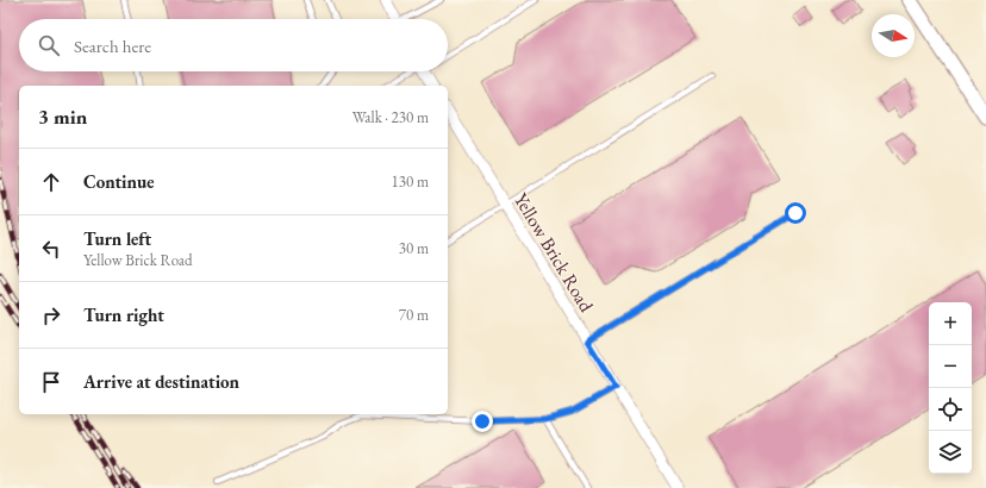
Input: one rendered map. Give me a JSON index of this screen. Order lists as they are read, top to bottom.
{
  "streets": {
    "street": ["Yellow Brick Road"]
  },
  "north": "right",
  "page": {
    "search": "Search here",
    "heading": ["3 min", "Walk · 230 m"],
    "list": [
      ["Continue", "130 m"],
      ["Turn left", "Yellow Brick Road", "30 m"],
      ["Turn right", "70 m"],
      "Arrive at destination"
    ],
    "map_buttons": ["+", "−"]
  }
}
